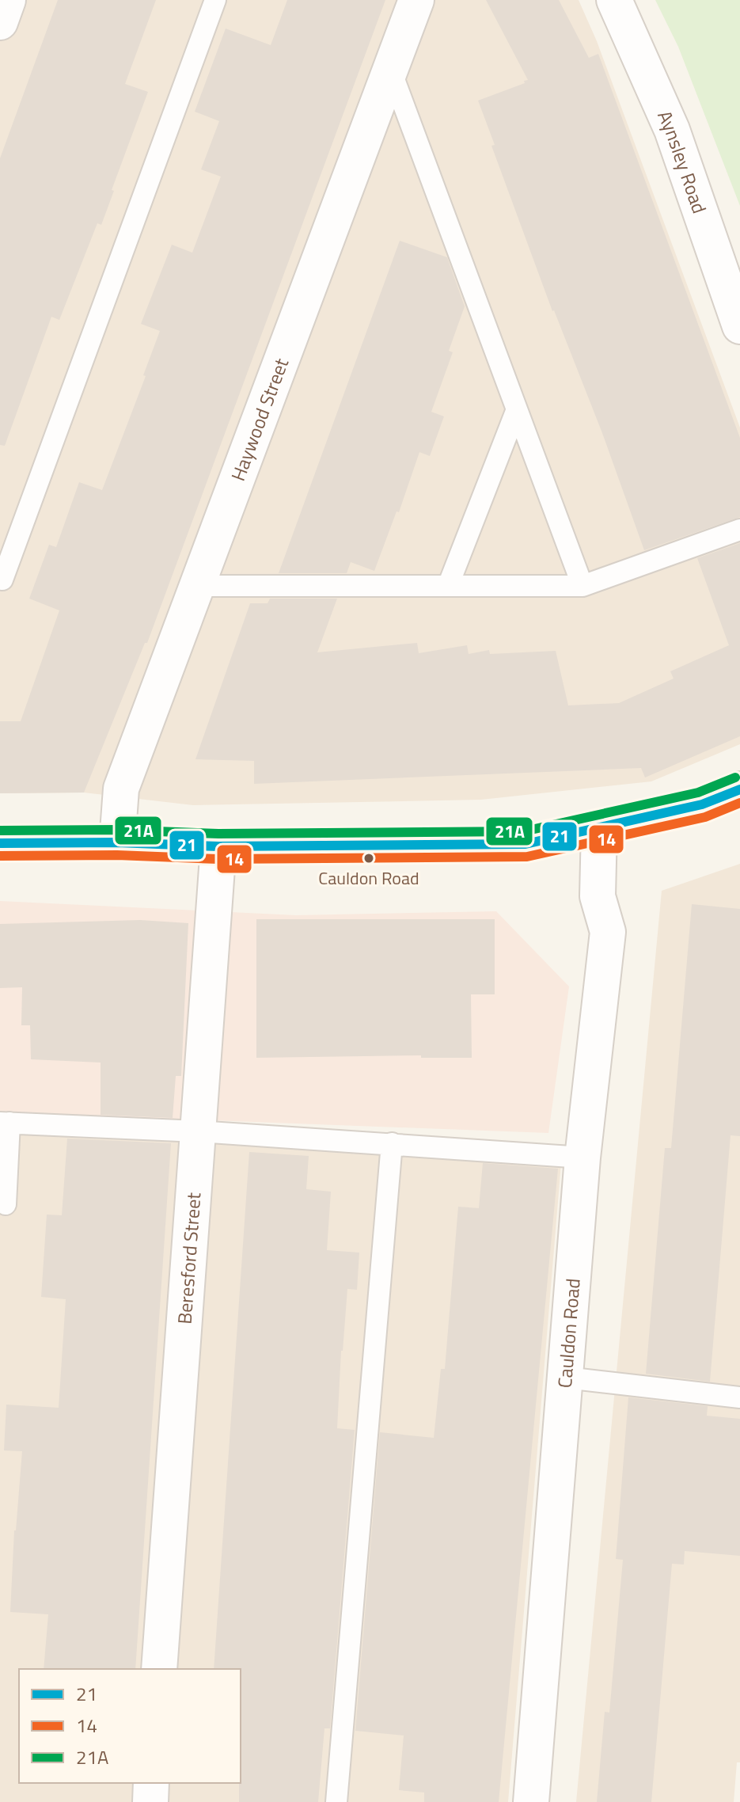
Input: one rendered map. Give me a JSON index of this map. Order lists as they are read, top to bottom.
{
  "streets": {
    "street": [
      "Aynsley Road",
      "Haywood Street",
      "Beresford Street",
      "Cauldon Road"
    ]
  },
  "places": ["Cauldon Road"],
  "lines": ["transit line 21A", "transit line 21", "transit line 14"],
  "legend": ["21", "14", "21A"]
}
